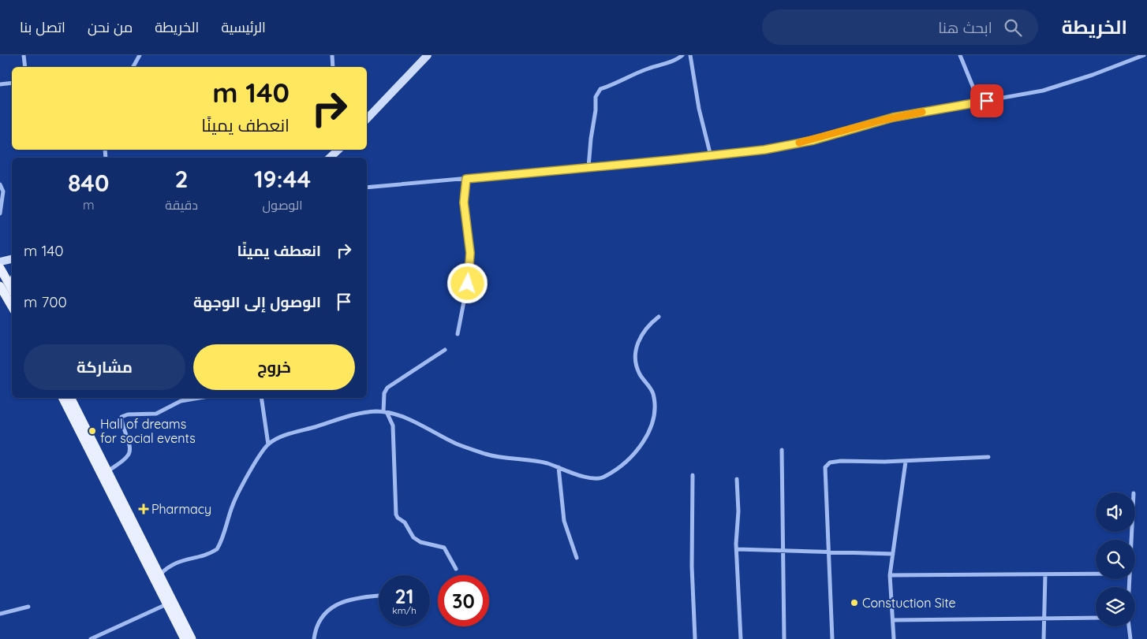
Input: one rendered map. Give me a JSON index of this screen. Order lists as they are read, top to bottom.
{
  "places": {
    "other": ["Hall of dreams for social events", "Constuction Site"],
    "health": ["Pharmacy"]
  },
  "page": {
    "header": "الخريطة",
    "search": "ابحث هنا",
    "nav": [
      "الرئيسية",
      "الخريطة",
      "من نحن",
      "اتصل بنا"
    ],
    "turn": ["140 m", "انعطف يمينًا"],
    "eta": [
      "19:44",
      "الوصول",
      "2",
      "دقيقة",
      "840",
      "m"
    ],
    "list": [
      {
        "name": "انعطف يمينًا",
        "value": "140 m"
      },
      {
        "name": "الوصول إلى الوجهة",
        "value": "700 m"
      }
    ],
    "buttons": ["خروج", "مشاركة"],
    "speed": "21 km/h",
    "limit": "30"
  }
}
